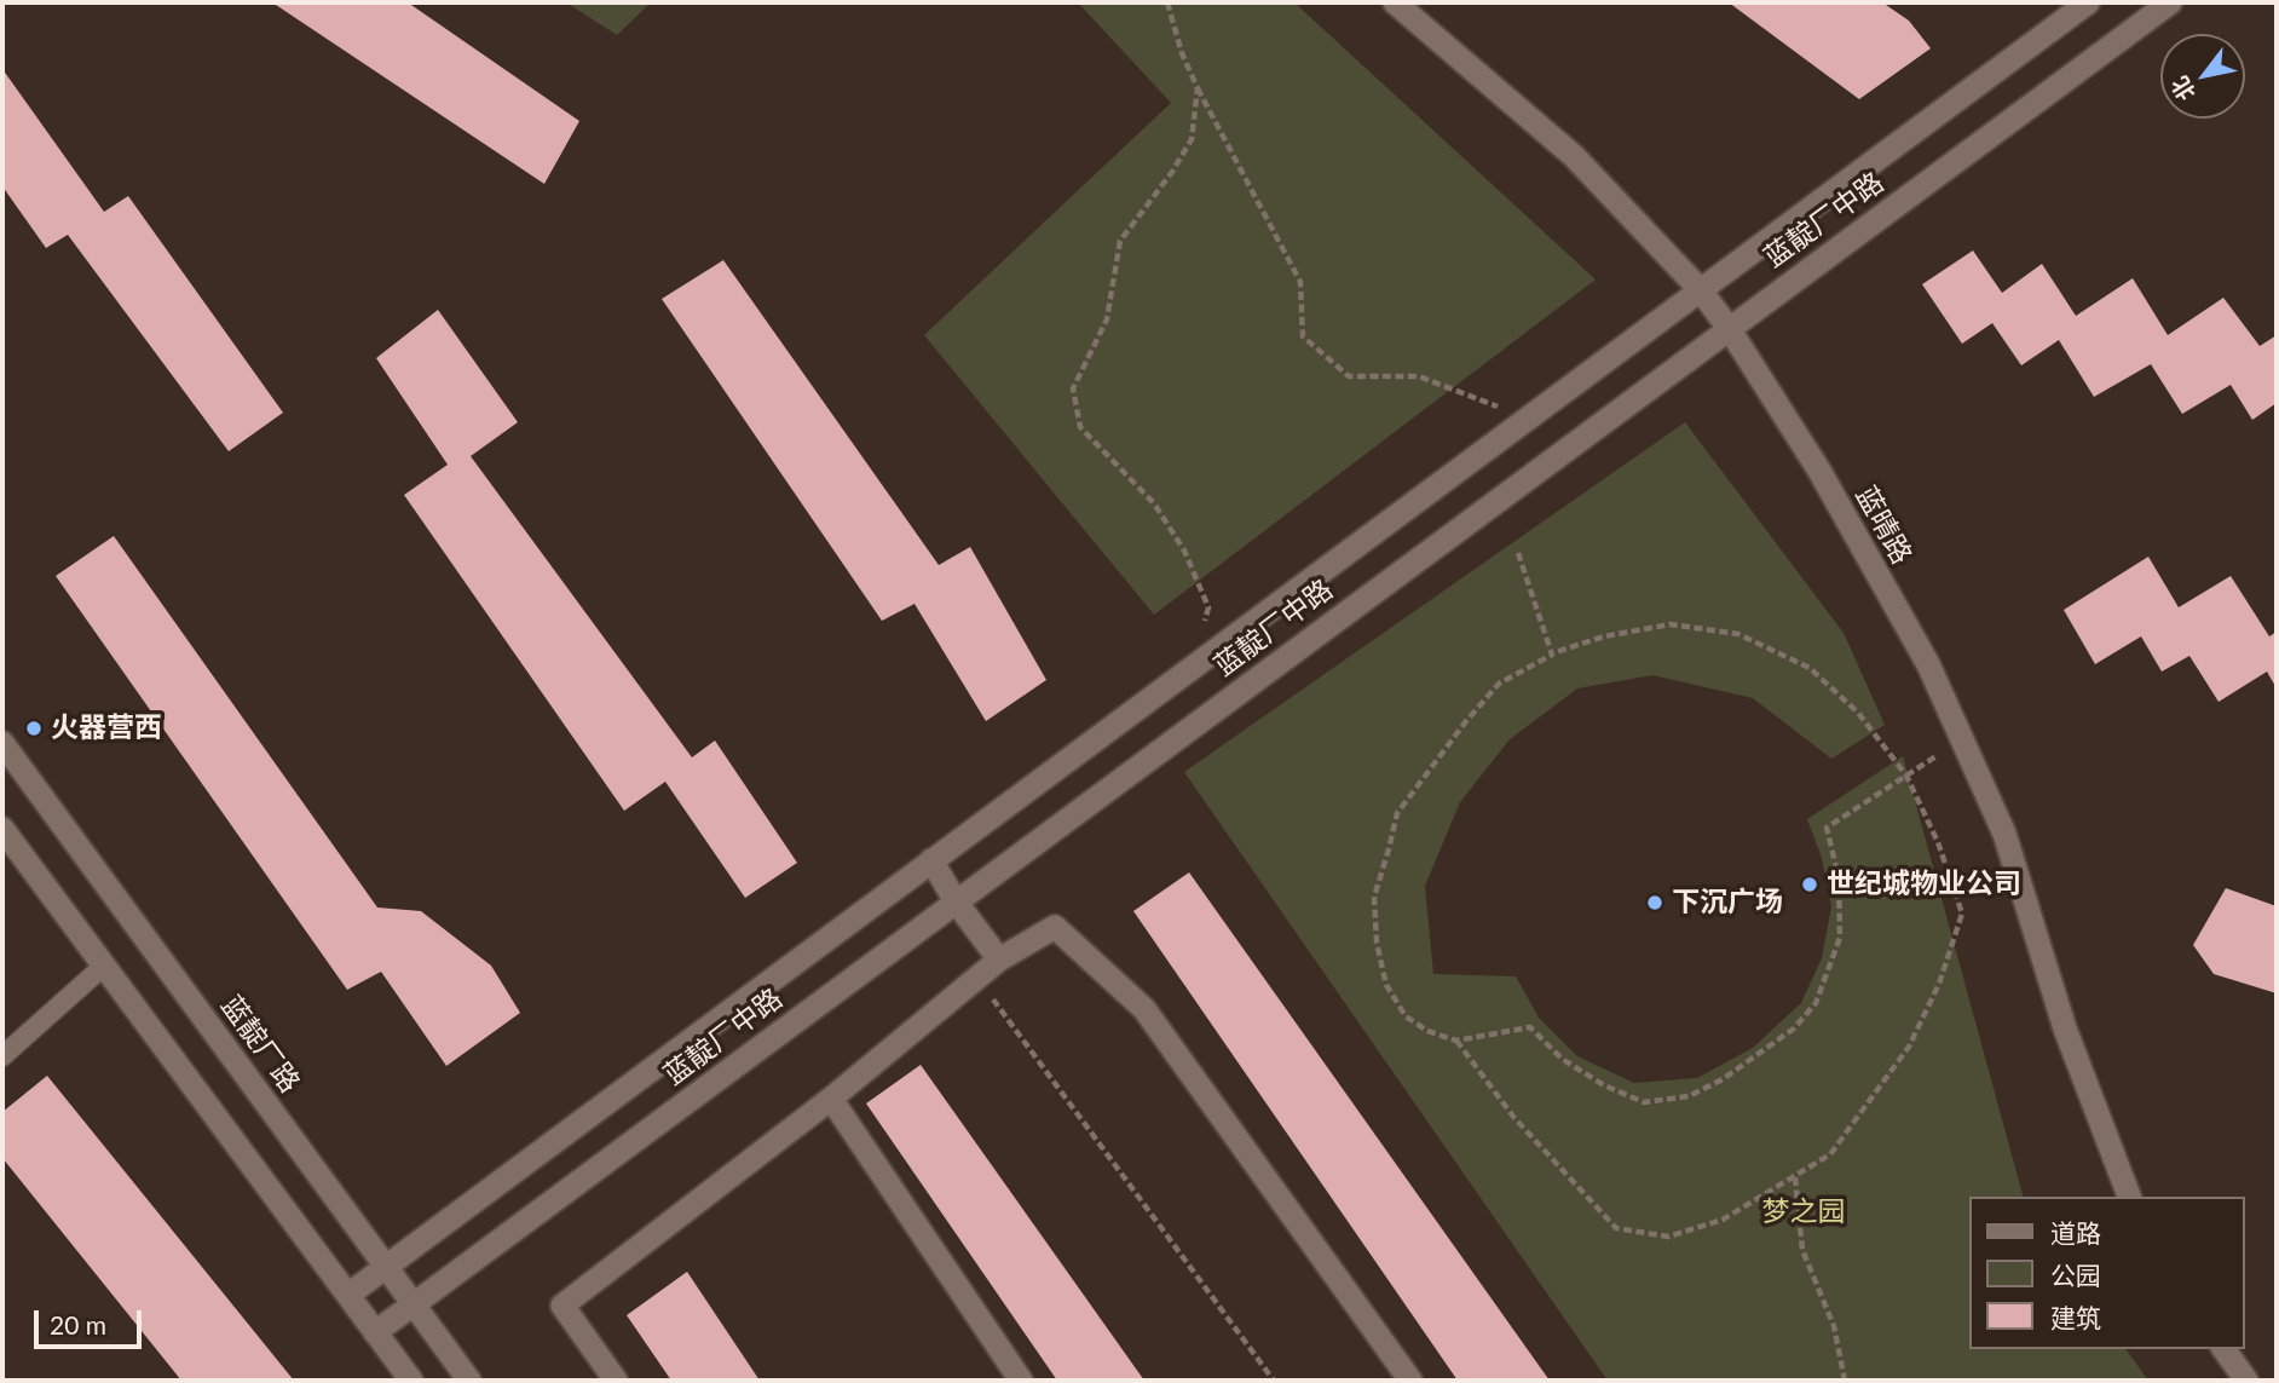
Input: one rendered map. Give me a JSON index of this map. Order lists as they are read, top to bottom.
{
  "streets": {
    "street": ["蓝靛厂中路", "蓝晴路", "蓝靛厂路"]
  },
  "crossings": [
    ["蓝靛厂中路", "蓝晴路"],
    ["蓝靛厂中路", "蓝靛厂路"]
  ],
  "parks": ["梦之园"],
  "places": ["火器营西", "世纪城物业公司", "下沉广场"],
  "legend": ["道路", "公园", "建筑"],
  "scale_bar": "20 m",
  "north": "bottom left"
}
